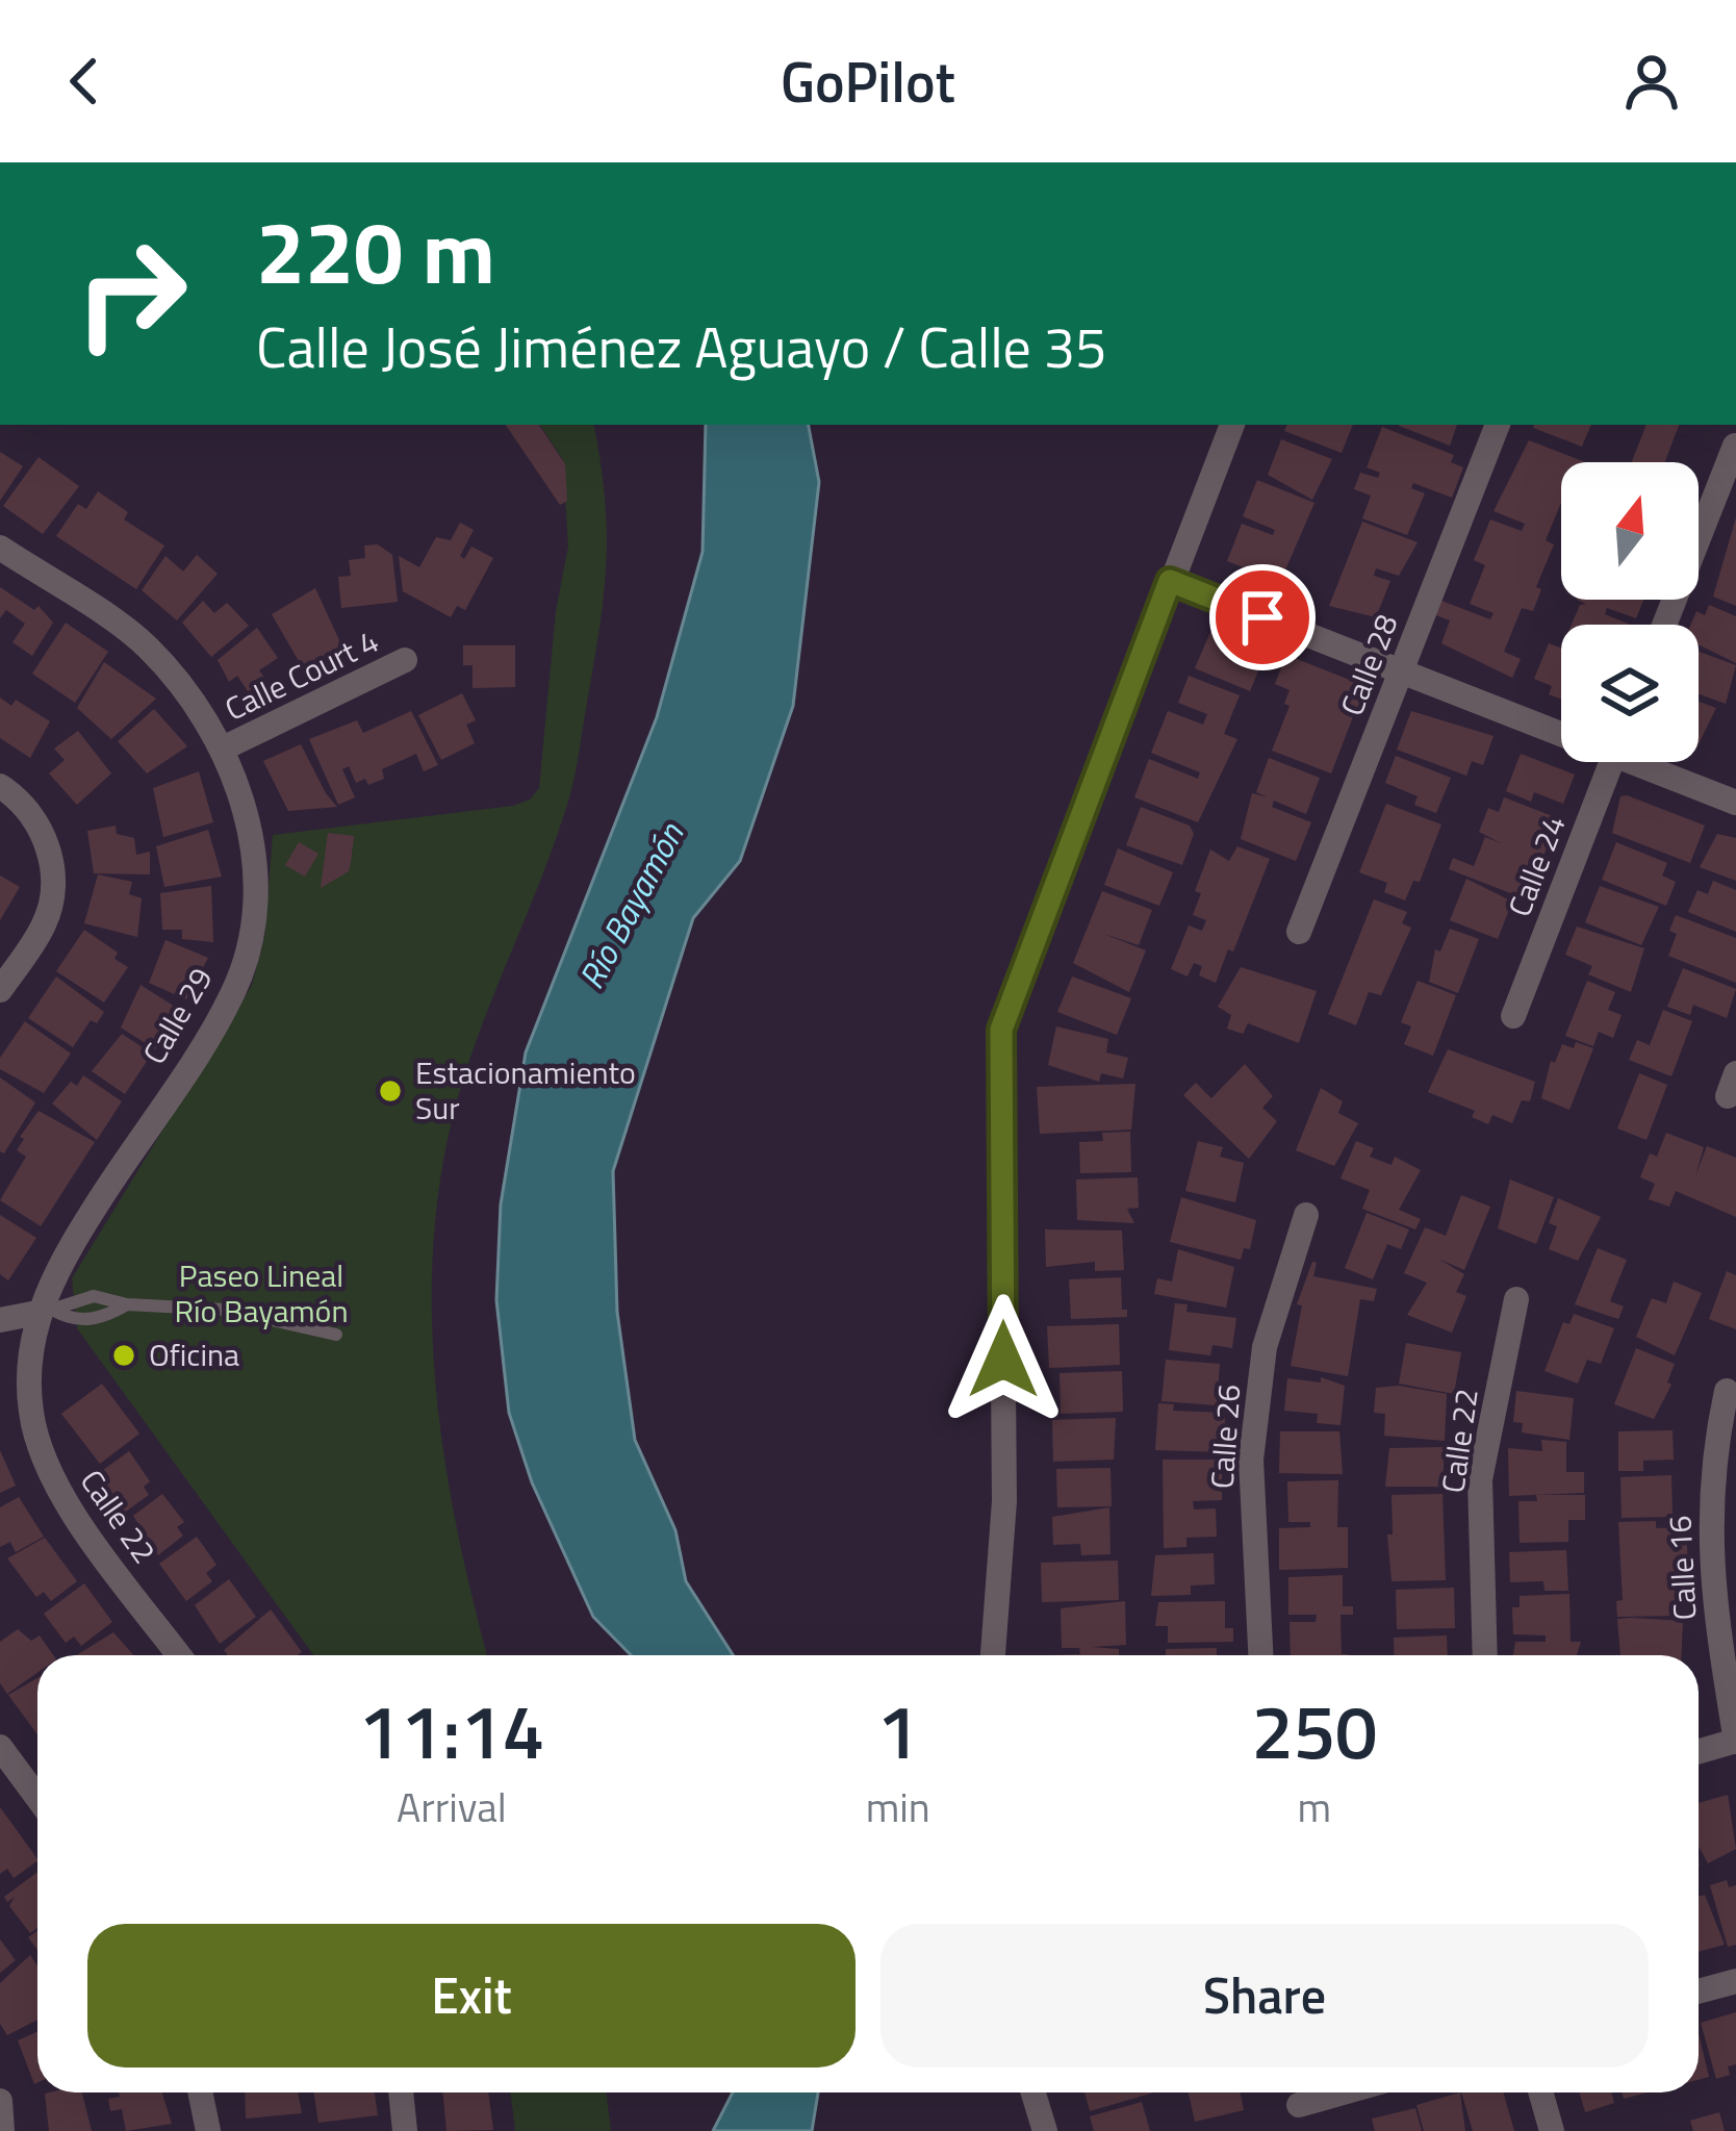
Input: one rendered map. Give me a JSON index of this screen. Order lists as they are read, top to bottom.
{
  "streets": {
    "street": [
      "Calle 28",
      "Calle Court 4",
      "Calle 24",
      "Calle 29",
      "Calle 26",
      "Calle 22",
      "Calle 16"
    ]
  },
  "crossings": [
    ["Calle Court 4", "Calle 29"],
    ["Calle 29", "Calle 22"]
  ],
  "water": ["Río Bayamón"],
  "parks": ["Paseo Lineal Río Bayamón"],
  "places": ["Estacionamiento Sur", "Oficina"],
  "north": "top",
  "page": {
    "header": "GoPilot",
    "turn": ["220 m", "Calle José Jiménez Aguayo / Calle 35"],
    "eta": [
      "11:14",
      "Arrival",
      "1",
      "min",
      "250",
      "m"
    ],
    "buttons": ["Exit", "Share"]
  }
}
